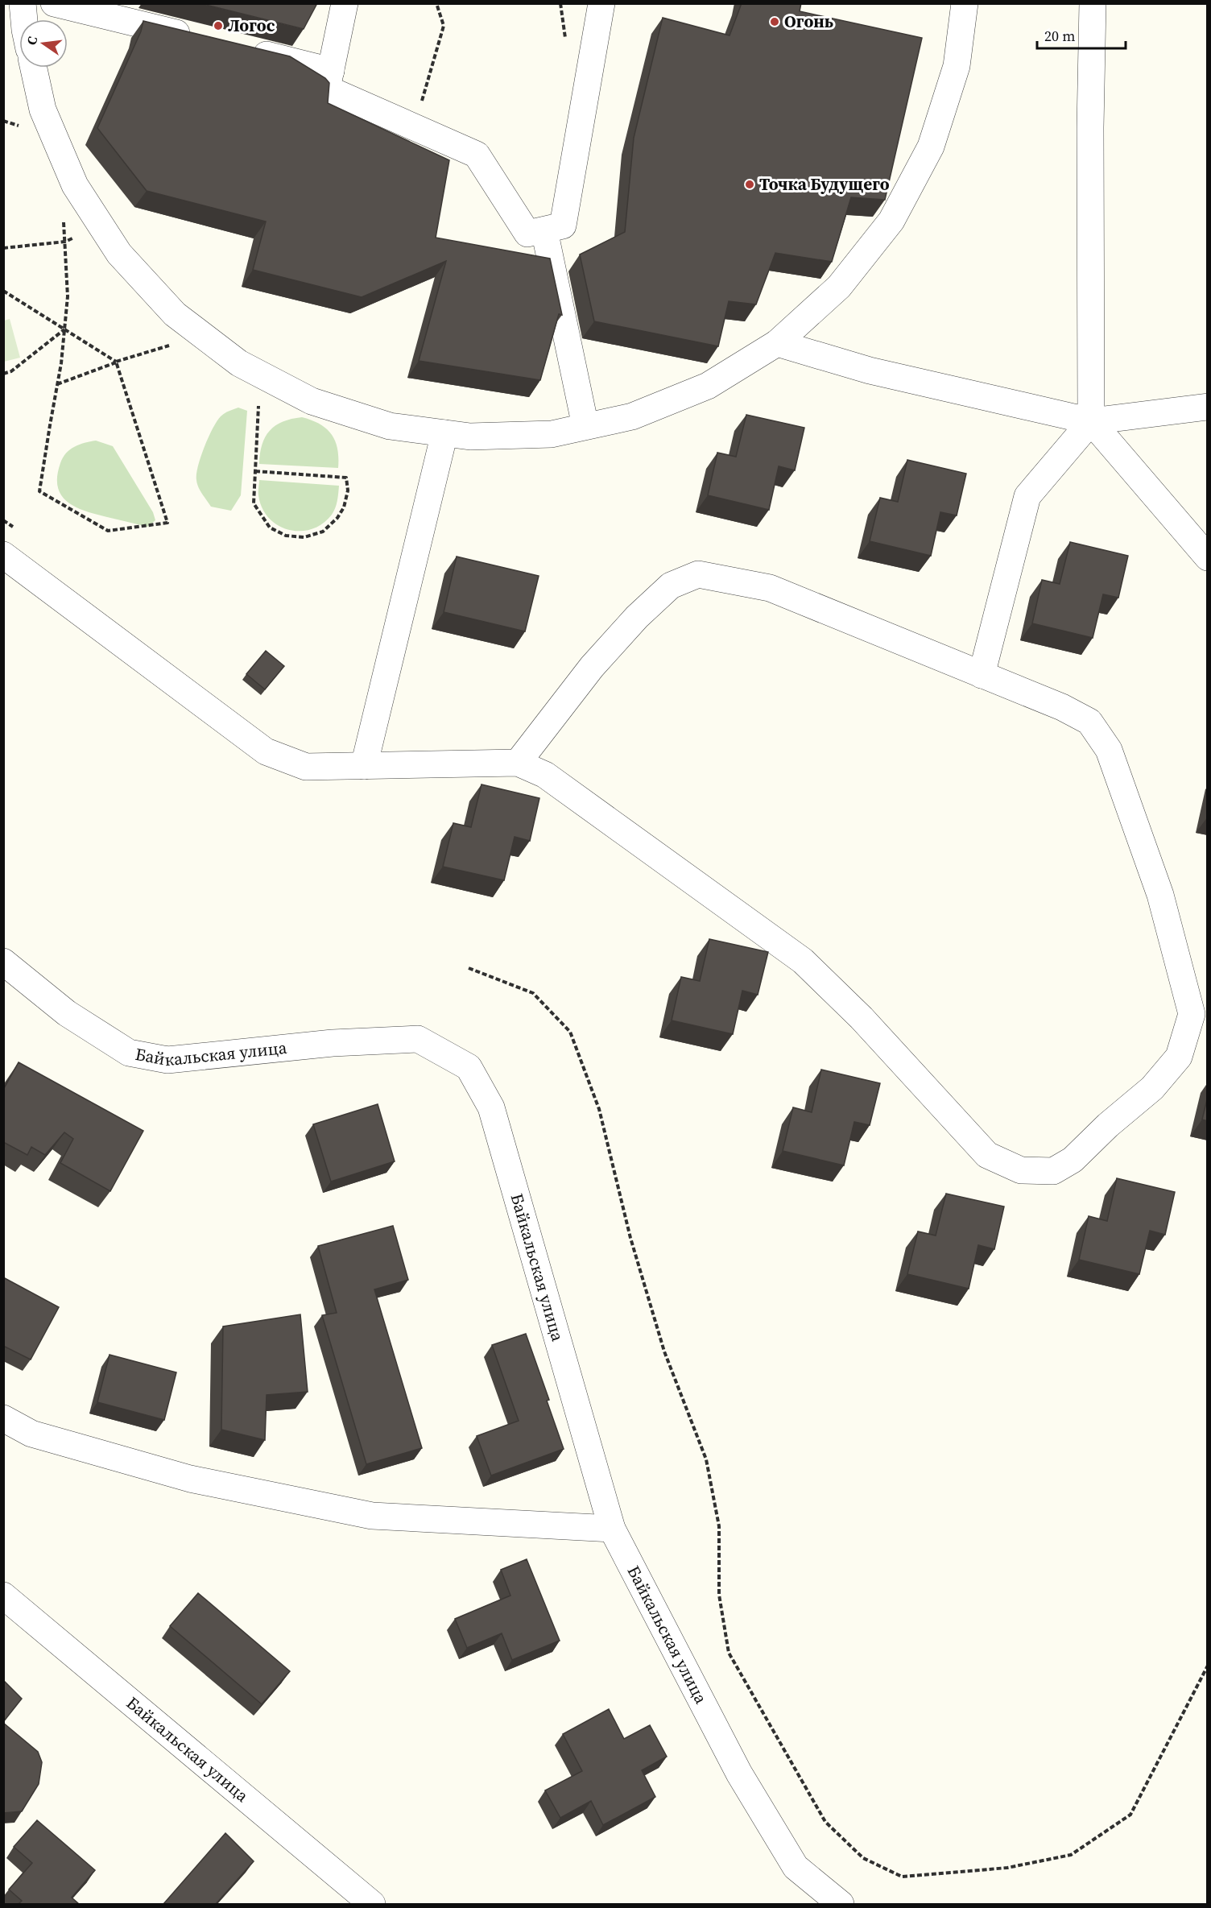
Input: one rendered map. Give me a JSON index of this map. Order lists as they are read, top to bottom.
{
  "streets": {
    "street": ["Байкальская улица"]
  },
  "places": ["Огонь", "Логос", "Точка Будущего"],
  "scale_bar": "20 m",
  "north": "left"
}
